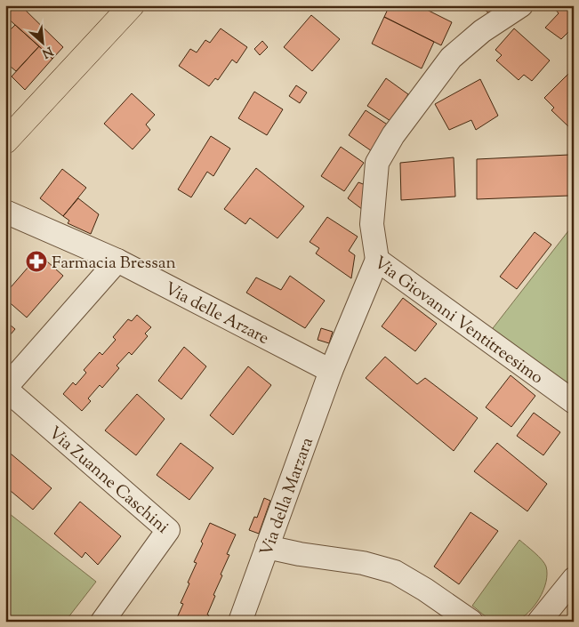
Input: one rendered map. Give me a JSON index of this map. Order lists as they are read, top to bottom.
{
  "streets": {
    "street": [
      "Via delle Arzare",
      "Via Giovanni Ventitreesimo",
      "Via Zuanne Caschini",
      "Via della Marzara"
    ]
  },
  "crossings": [
    ["Via delle Arzare", "Via Giovanni Ventitreesimo"],
    ["Via delle Arzare", "Via della Marzara"],
    ["Via Giovanni Ventitreesimo", "Via della Marzara"]
  ],
  "places": {
    "pharmacy": ["Farmacia Bressan"]
  },
  "north": "bottom right"
}
